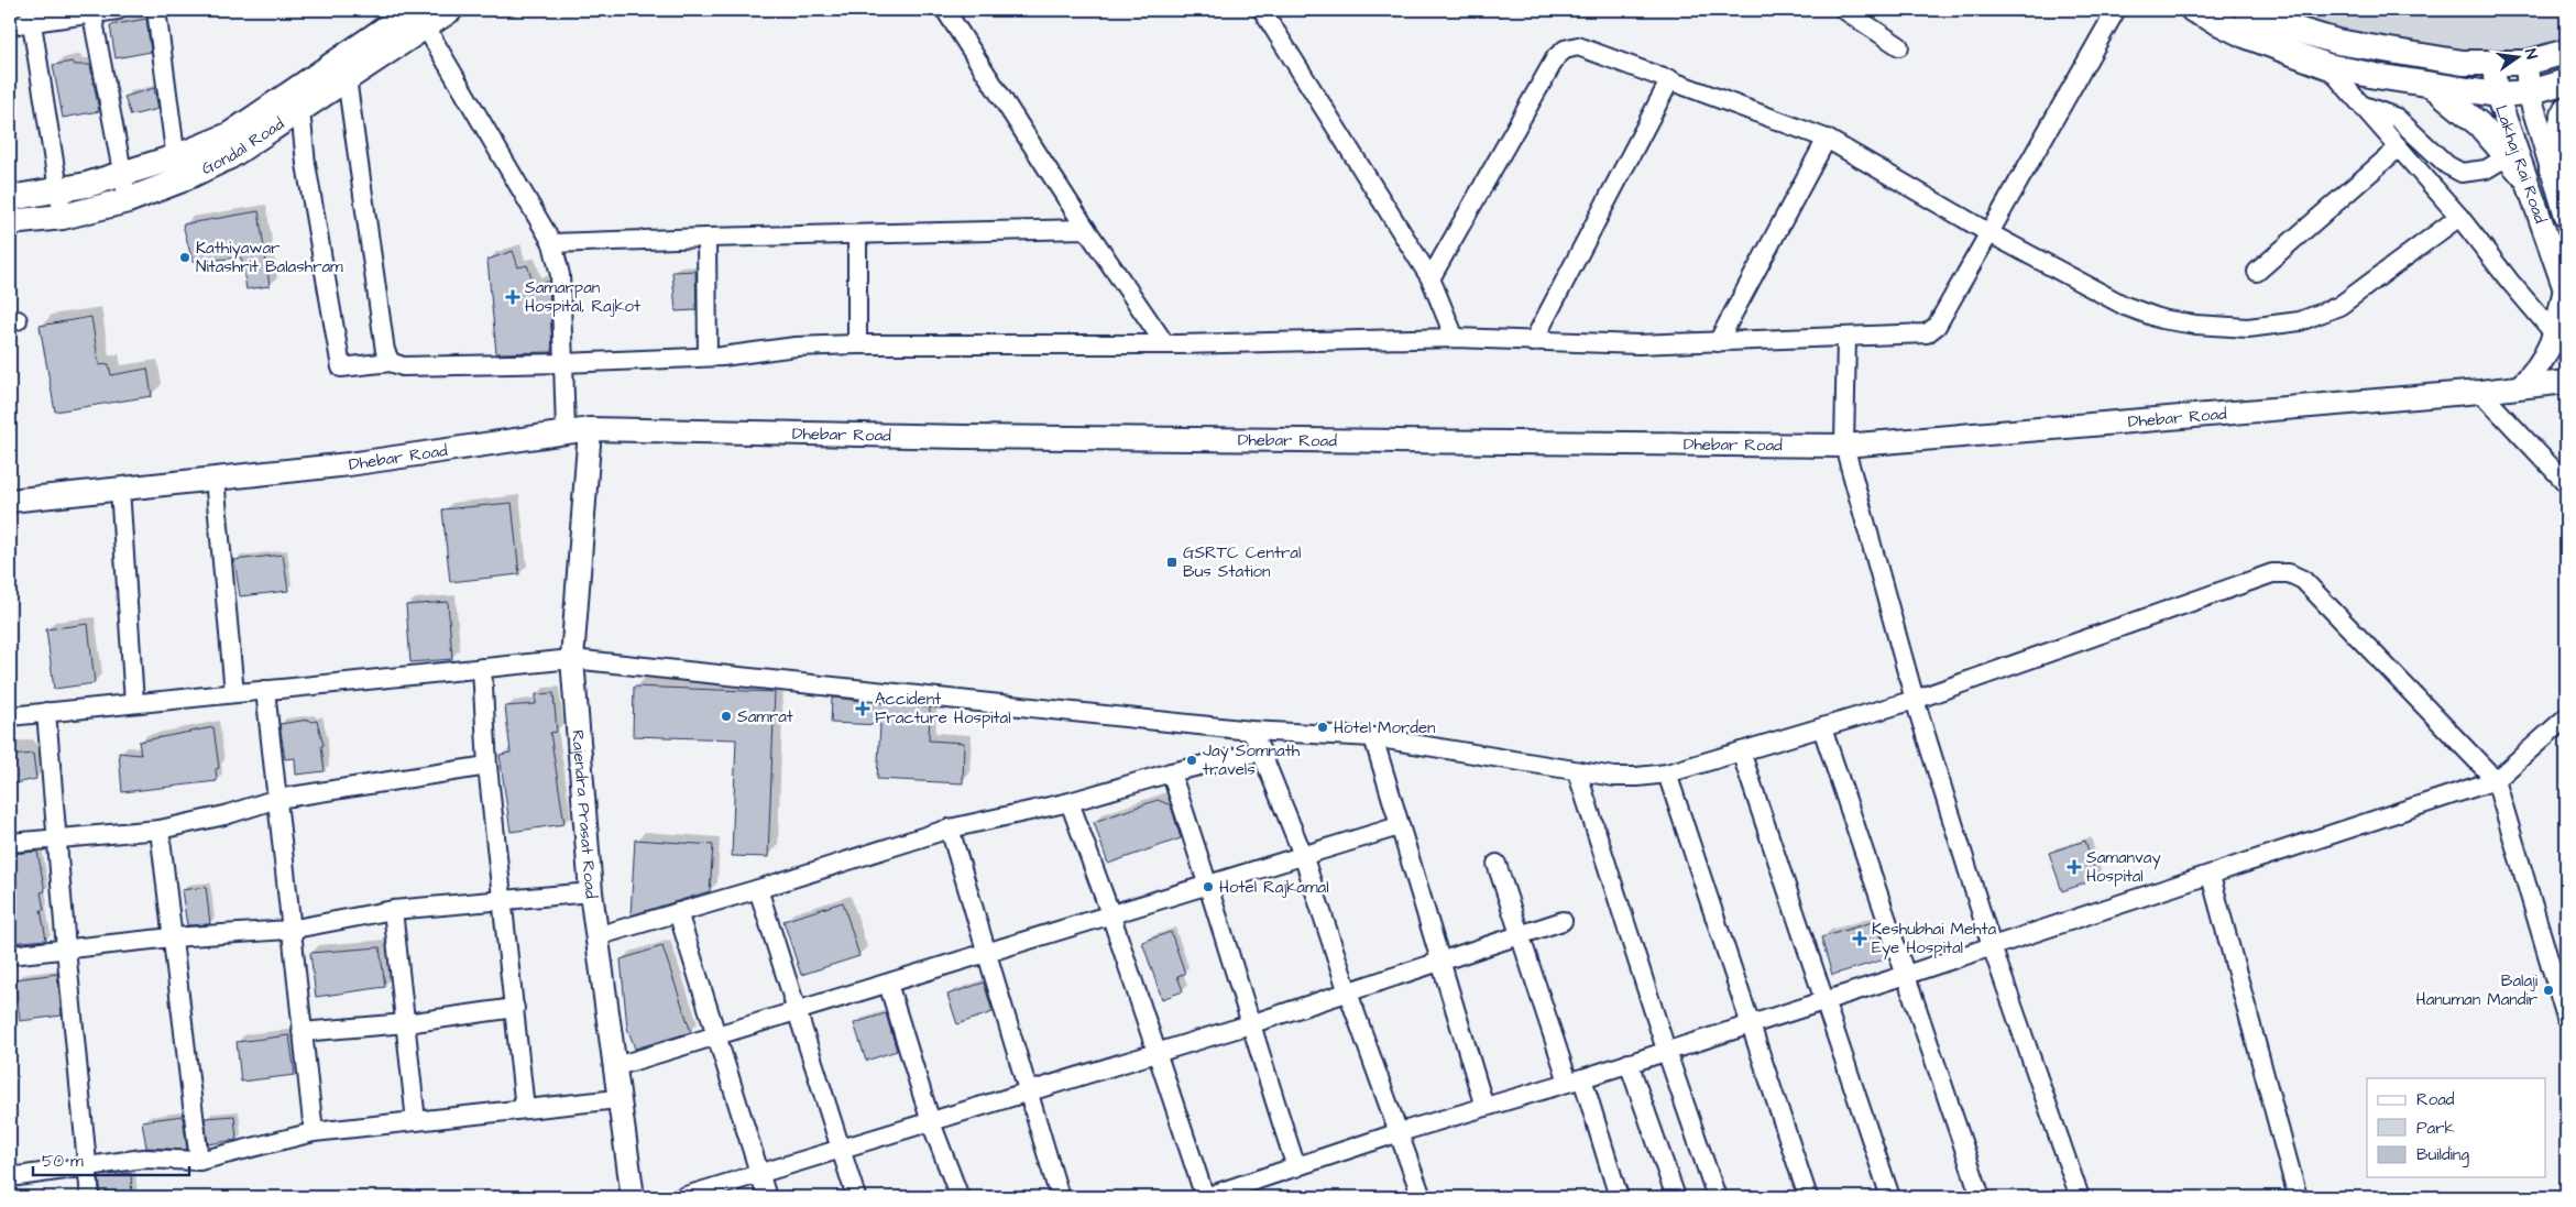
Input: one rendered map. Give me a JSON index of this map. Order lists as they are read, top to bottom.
{
  "streets": {
    "main road": ["Gondal Road"],
    "street": ["Lakhaj Rai Road", "Dhebar Road", "Rajendra Prasat Road"]
  },
  "crossings": [
    ["Dhebar Road", "Rajendra Prasat Road"]
  ],
  "places": {
    "other": [
      "Kathiyawar Nitashrit Balashram",
      "Samrat",
      "Hotel Morden",
      "Jay Somnath travels",
      "Hotel Rajkamal",
      "Balaji Hanuman Mandir"
    ],
    "health": [
      "Samarpan Hospital, Rajkot",
      "Accident Fracture Hospital",
      "Samanvay Hospital",
      "Keshubhai Mehta Eye Hospital"
    ],
    "transit": ["GSRTC Central Bus Station"]
  },
  "legend": ["Road", "Park", "Building"],
  "scale_bar": "50 m",
  "north": "right"
}
